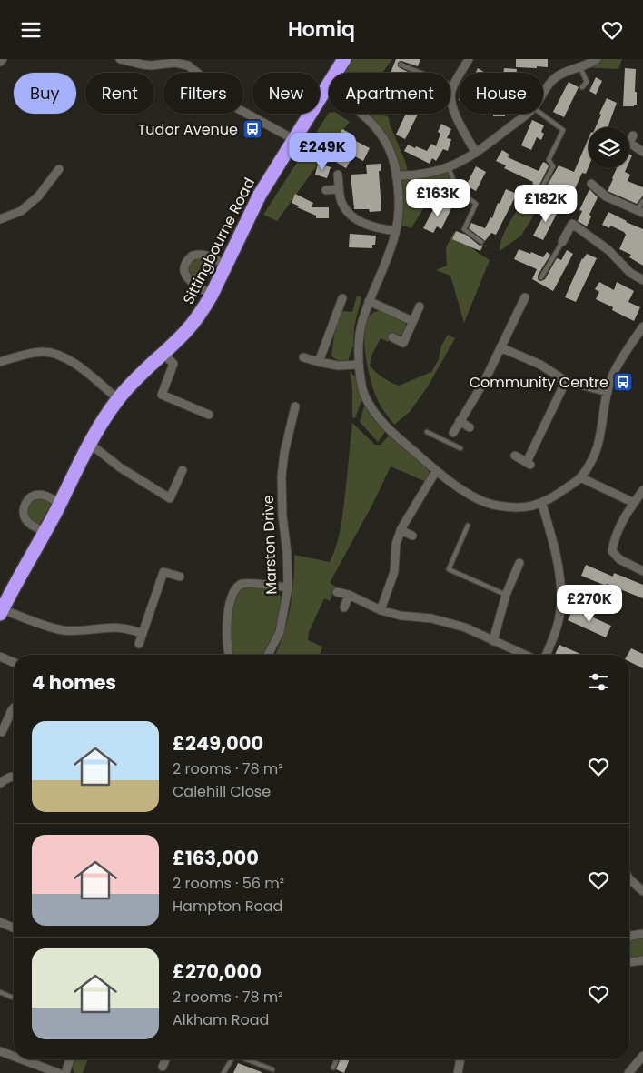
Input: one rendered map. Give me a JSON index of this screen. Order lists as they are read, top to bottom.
{
  "streets": {
    "highway": ["Sittingbourne Road"],
    "street": ["Marston Drive"]
  },
  "places": {
    "bus stop": ["Tudor Avenue", "Community Centre"]
  },
  "page": {
    "header": "Homiq",
    "chip": [
      "Buy",
      "Rent",
      "Filters",
      "New",
      "Apartment",
      "House"
    ],
    "price": [
      "£249K",
      "£163K",
      "£182K",
      "£270K"
    ],
    "heading": "4 homes",
    "list": [
      {
        "name": "£249,000",
        "note": "2 rooms · 78 m² · Calehill Close"
      },
      {
        "name": "£163,000",
        "note": "2 rooms · 56 m² · Hampton Road"
      },
      {
        "name": "£270,000",
        "note": "2 rooms · 78 m² · Alkham Road"
      }
    ]
  }
}
